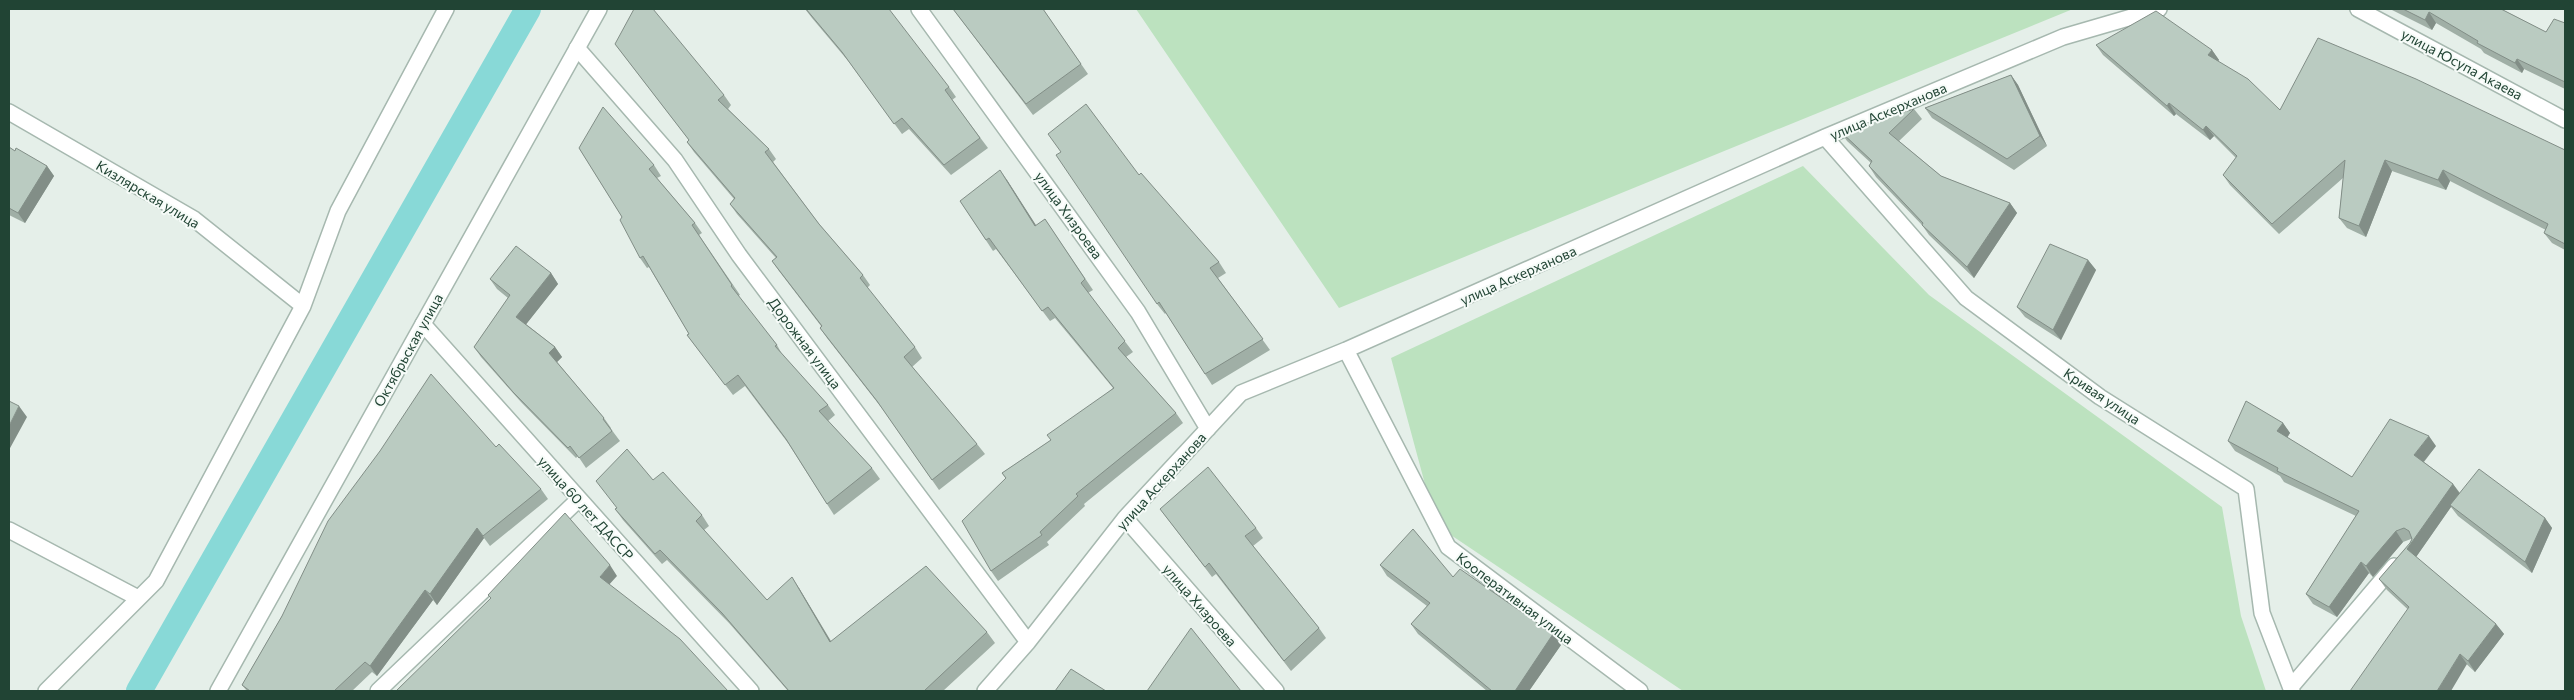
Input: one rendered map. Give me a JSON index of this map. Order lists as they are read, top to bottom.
{
  "streets": {
    "street": [
      "улица Юсупа Акаева",
      "улица Аскерханова",
      "Кизлярская улица",
      "улица Хизроева",
      "Дорожная улица",
      "Октябрьская улица",
      "Кривая улица",
      "улица 60 лет ДАССР",
      "Кооперативная улица"
    ]
  },
  "crossings": [
    ["улица Аскерханова", "улица Хизроева"],
    ["улица Аскерханова", "Дорожная улица"],
    ["улица Аскерханова", "Кривая улица"],
    ["улица Аскерханова", "Кооперативная улица"],
    ["Дорожная улица", "Октябрьская улица"],
    ["Октябрьская улица", "улица 60 лет ДАССР"]
  ]
}
